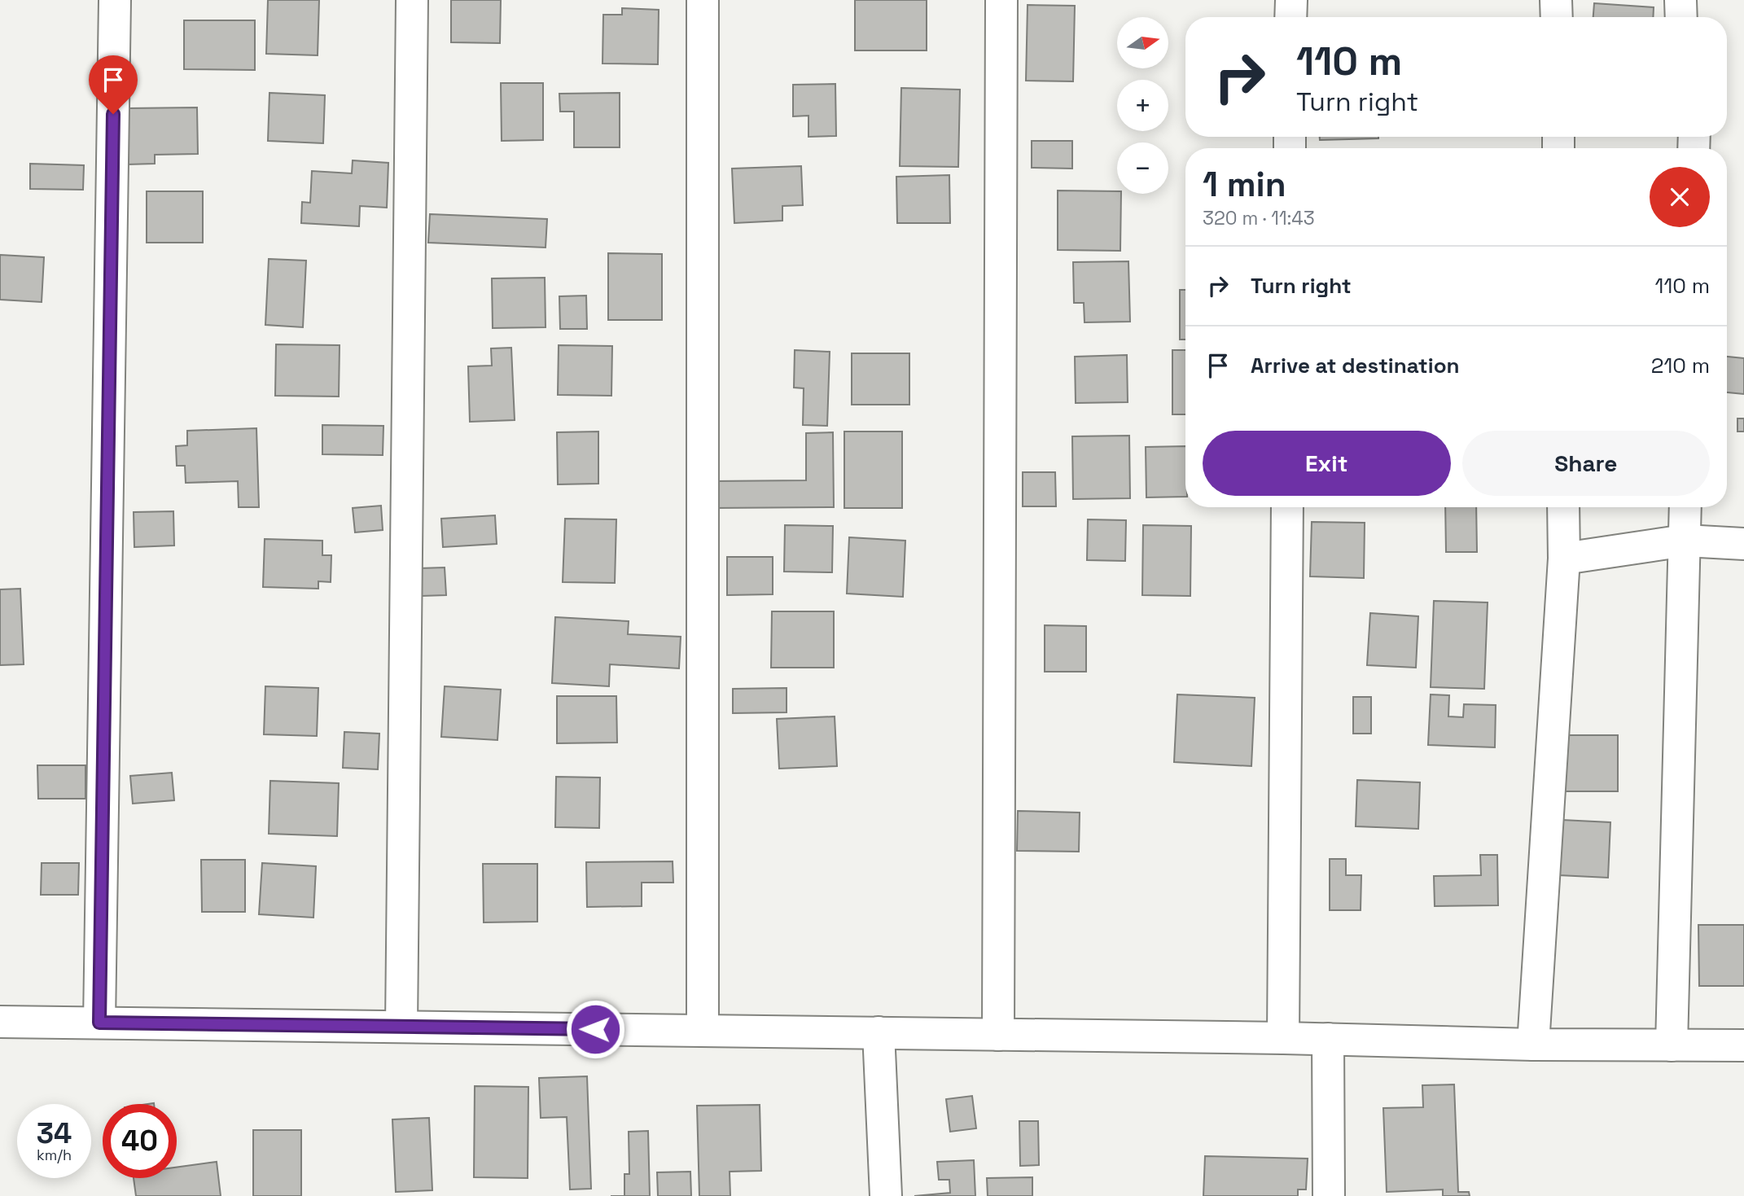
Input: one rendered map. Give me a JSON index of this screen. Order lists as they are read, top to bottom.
{
  "north": "right",
  "page": {
    "map_buttons": ["+", "−"],
    "turn": ["110 m", "Turn right"],
    "heading": ["1 min", "320 m · 11:43"],
    "list": [
      {
        "name": "Turn right",
        "value": "110 m"
      },
      {
        "name": "Arrive at destination",
        "value": "210 m"
      }
    ],
    "buttons": ["Exit", "Share"],
    "speed": "34 km/h",
    "limit": "40"
  }
}
